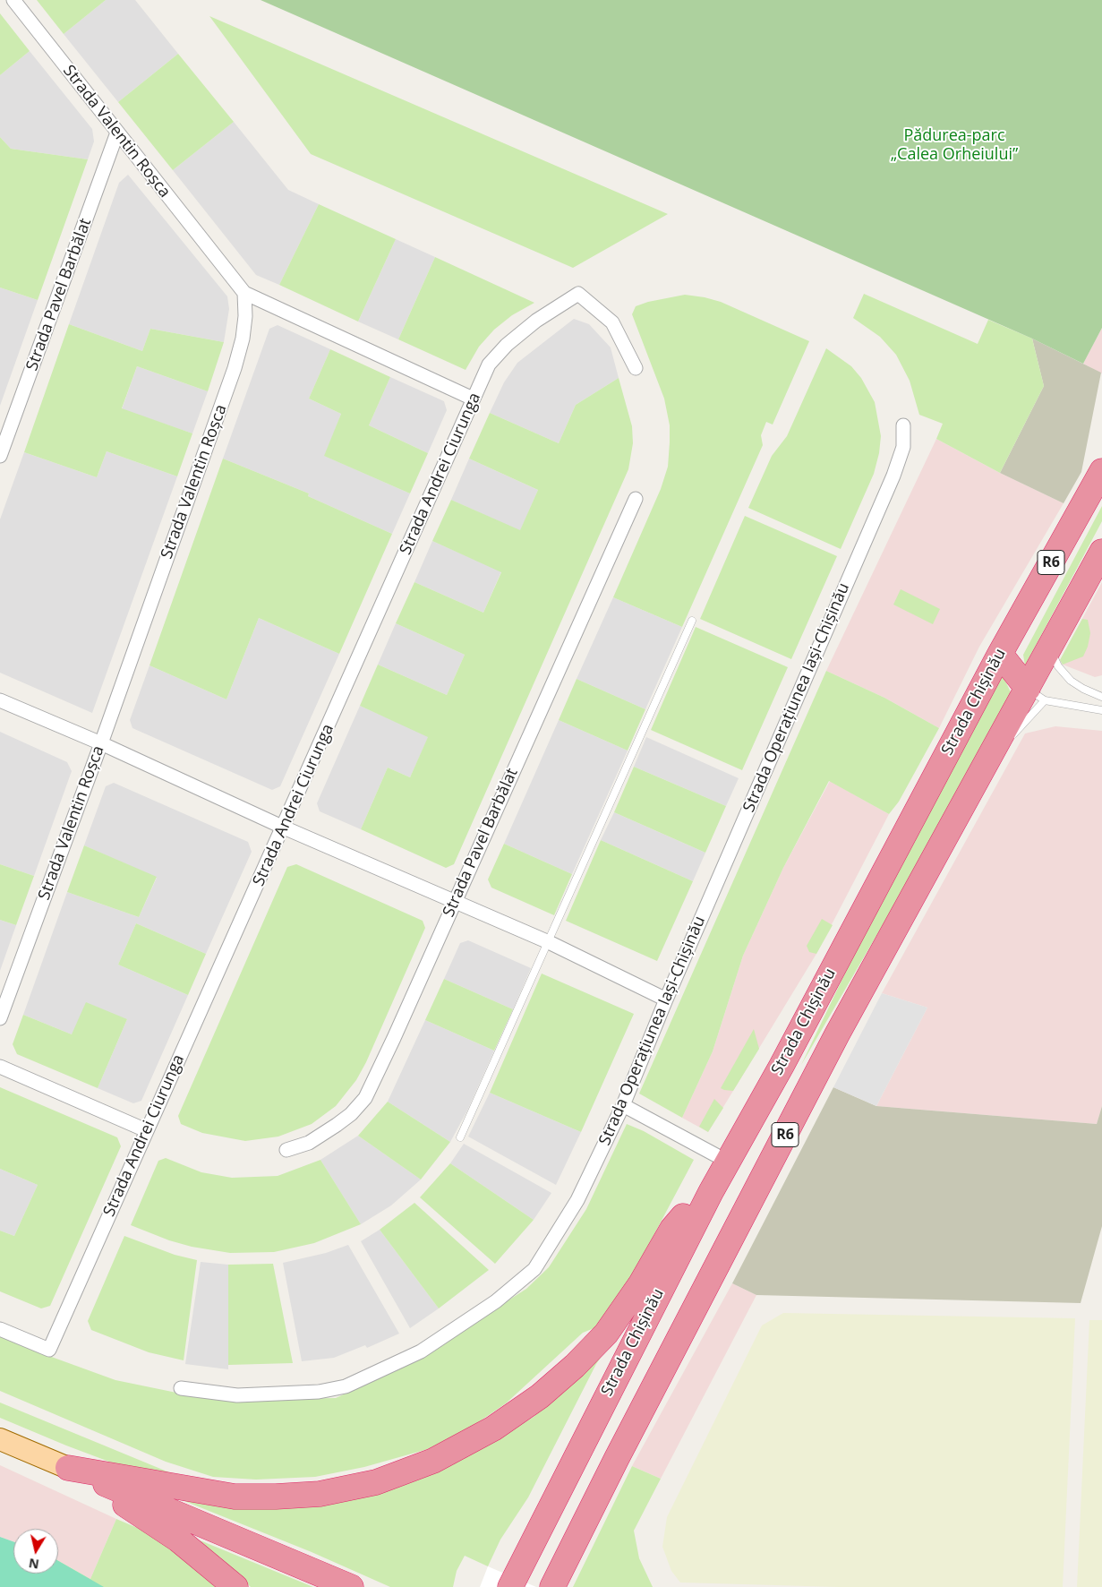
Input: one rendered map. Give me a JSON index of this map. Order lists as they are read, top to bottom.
{
  "streets": {
    "highway": ["R6", "Strada Chișinău"],
    "street": [
      "Strada Valentin Roșca",
      "Strada Pavel Barbălat",
      "Strada Andrei Ciurunga",
      "Strada Operațiunea Iași-Chișinău"
    ]
  },
  "crossings": [
    ["Strada Valentin Roșca", "Strada Pavel Barbălat"]
  ],
  "parks": ["Pădurea-parc „Calea Orheiului”"],
  "north": "bottom"
}
